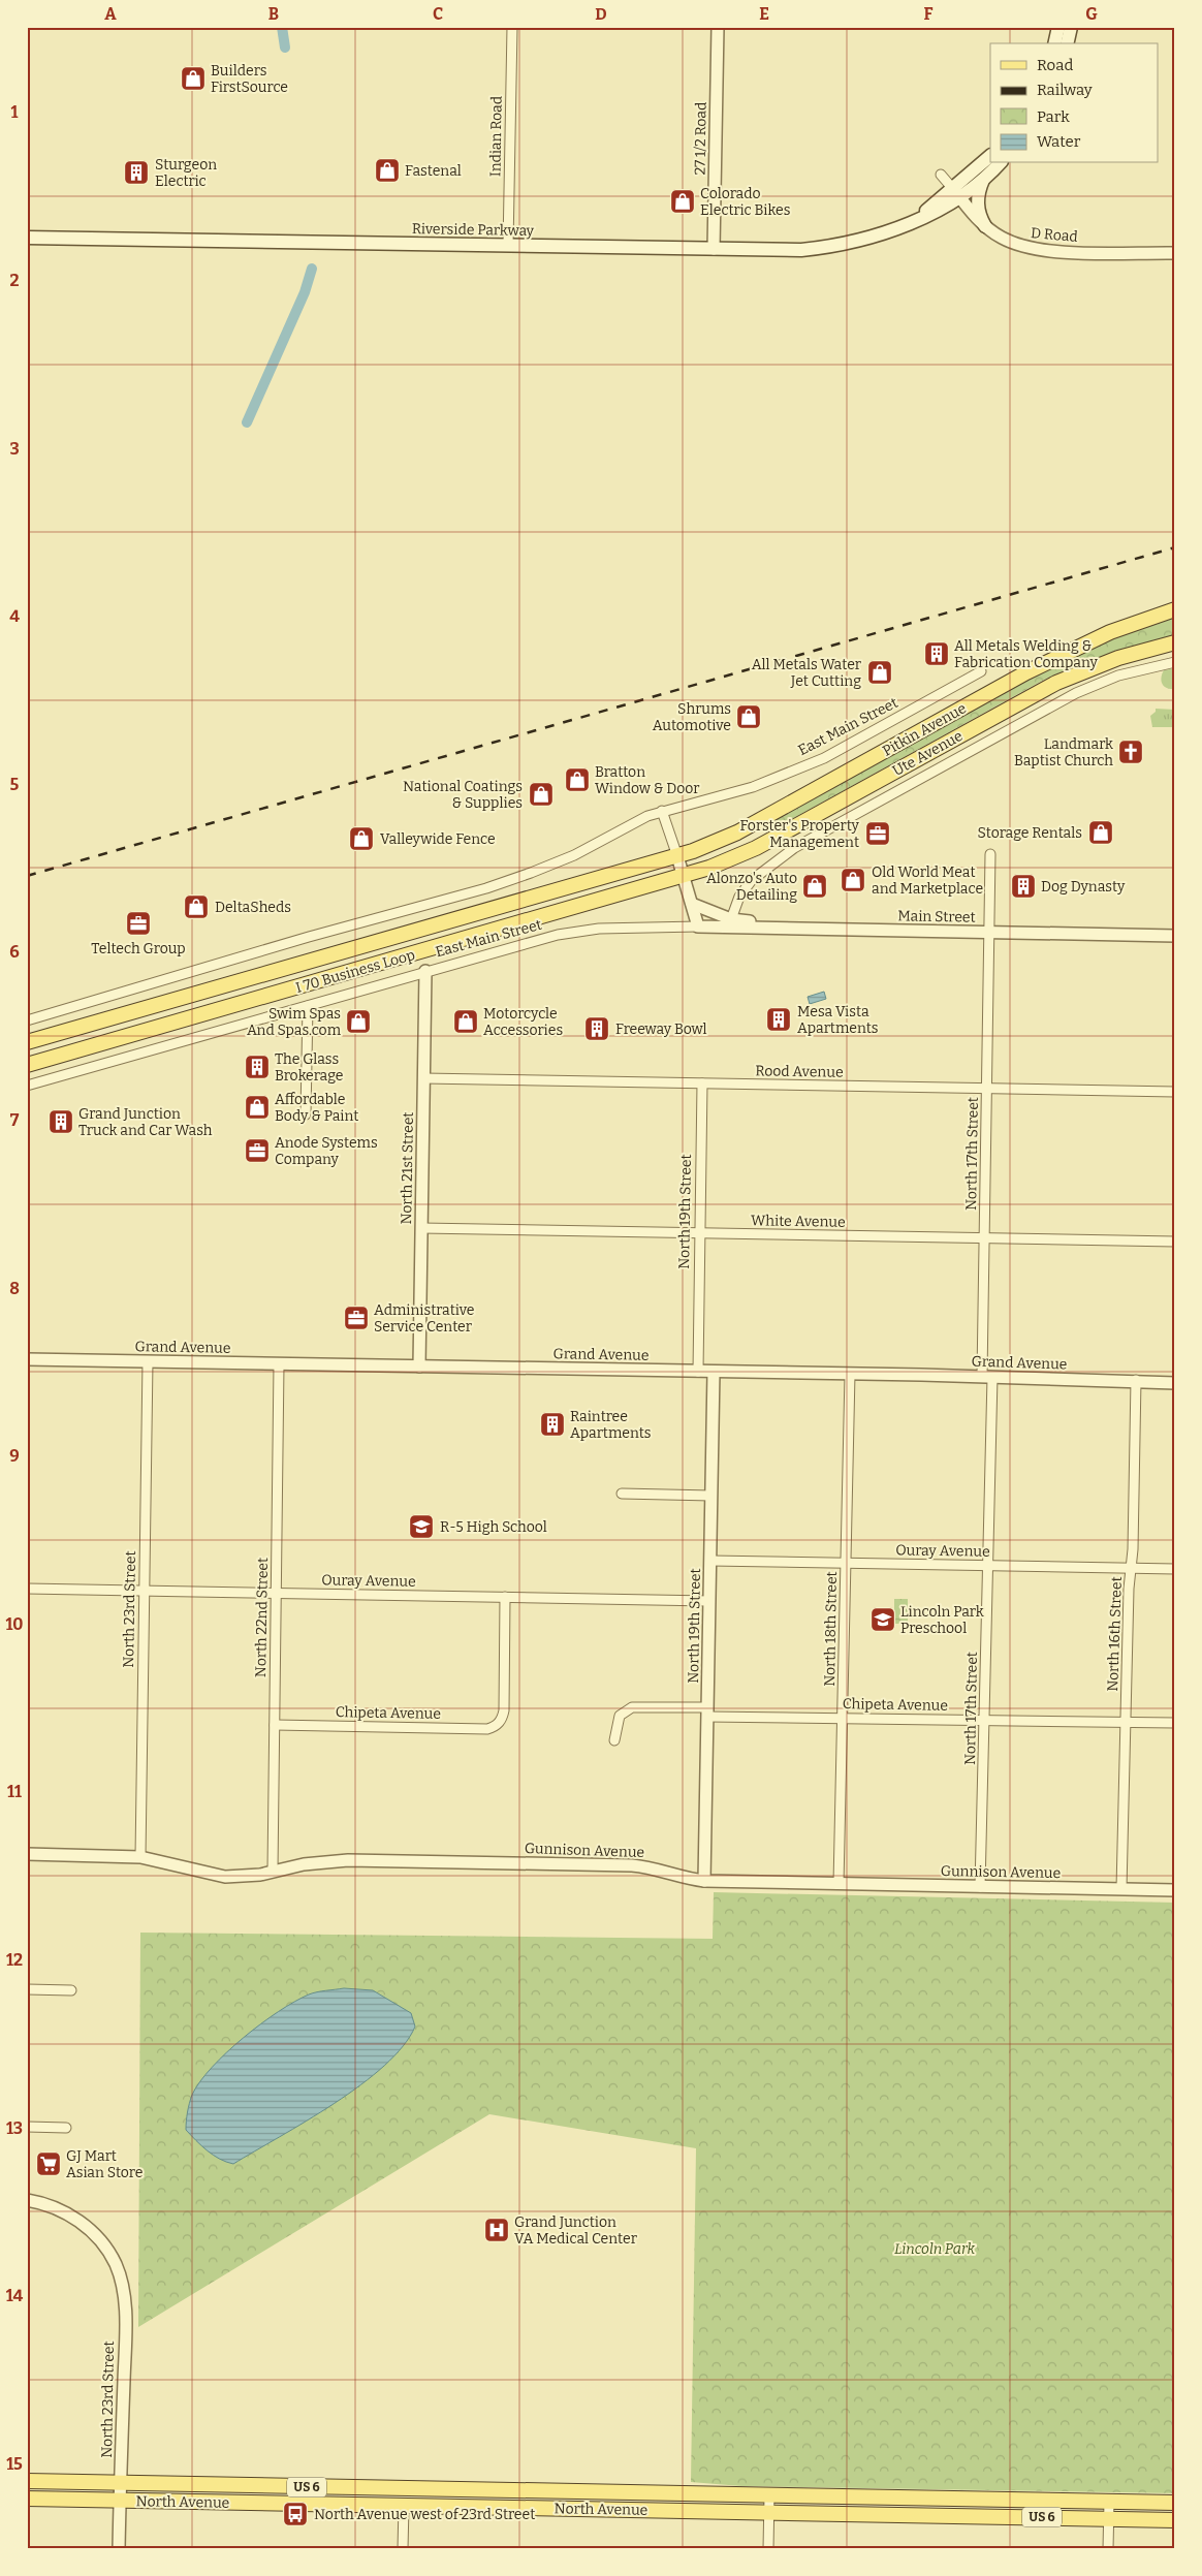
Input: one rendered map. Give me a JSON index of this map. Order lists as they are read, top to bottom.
{
  "streets": {
    "main road": [
      "Riverside Parkway",
      "Pitkin Avenue",
      "Ute Avenue",
      "I 70 Business Loop",
      "US 6",
      "North Avenue"
    ],
    "street": [
      "Indian Road",
      "27 1/2 Road",
      "D Road",
      "East Main Street",
      "Main Street",
      "Rood Avenue",
      "North 17th Street",
      "North 21st Street",
      "North 19th Street",
      "White Avenue",
      "Grand Avenue",
      "Ouray Avenue",
      "North 23rd Street",
      "North 22nd Street",
      "North 18th Street",
      "North 16th Street",
      "Chipeta Avenue",
      "Gunnison Avenue"
    ]
  },
  "crossings": [
    ["Indian Road", "Riverside Parkway"],
    ["27 1/2 Road", "Riverside Parkway"],
    ["Riverside Parkway", "D Road"],
    ["East Main Street", "Main Street"],
    ["East Main Street", "North 21st Street"],
    ["Pitkin Avenue", "I 70 Business Loop"],
    ["Ute Avenue", "I 70 Business Loop"],
    ["Main Street", "North 17th Street"],
    ["Rood Avenue", "North 17th Street"],
    ["Rood Avenue", "North 21st Street"],
    ["Rood Avenue", "North 19th Street"],
    ["North 17th Street", "White Avenue"],
    ["North 17th Street", "Grand Avenue"],
    ["North 17th Street", "Ouray Avenue"],
    ["North 17th Street", "Chipeta Avenue"],
    ["North 17th Street", "Gunnison Avenue"],
    ["North 21st Street", "White Avenue"],
    ["North 21st Street", "Grand Avenue"],
    ["North 19th Street", "White Avenue"],
    ["North 19th Street", "Grand Avenue"],
    ["North 19th Street", "Ouray Avenue"],
    ["North 19th Street", "Chipeta Avenue"],
    ["North 19th Street", "Gunnison Avenue"],
    ["Grand Avenue", "North 23rd Street"],
    ["Grand Avenue", "North 22nd Street"],
    ["Grand Avenue", "North 18th Street"],
    ["Grand Avenue", "North 16th Street"],
    ["Ouray Avenue", "North 23rd Street"],
    ["Ouray Avenue", "North 22nd Street"],
    ["Ouray Avenue", "North 18th Street"],
    ["Ouray Avenue", "North 16th Street"],
    ["Ouray Avenue", "Chipeta Avenue"],
    ["North 23rd Street", "Gunnison Avenue"],
    ["North 23rd Street", "North Avenue"],
    ["North 22nd Street", "Chipeta Avenue"],
    ["North 22nd Street", "Gunnison Avenue"],
    ["North 18th Street", "Chipeta Avenue"],
    ["North 18th Street", "Gunnison Avenue"],
    ["North 16th Street", "Chipeta Avenue"],
    ["North 16th Street", "Gunnison Avenue"]
  ],
  "parks": ["Lincoln Park"],
  "places": {
    "shop": [
      "Builders FirstSource",
      "Fastenal",
      "Colorado Electric Bikes",
      "All Metals Water Jet Cutting",
      "Shrums Automotive",
      "Bratton Window & Door",
      "National Coatings & Supplies",
      "Storage Rentals",
      "Valleywide Fence",
      "Old World Meat and Marketplace",
      "Alonzo's Auto Detailing",
      "DeltaSheds",
      "Swim Spas And Spas.com",
      "Motorcycle Accessories",
      "Affordable Body & Paint"
    ],
    "building": [
      "Sturgeon Electric",
      "All Metals Welding & Fabrication Company",
      "Dog Dynasty",
      "Mesa Vista Apartments",
      "Freeway Bowl",
      "The Glass Brokerage",
      "Grand Junction Truck and Car Wash",
      "Raintree Apartments"
    ],
    "church": ["Landmark Baptist Church"],
    "office": [
      "Forster's Property Management",
      "Teltech Group",
      "Anode Systems Company",
      "Administrative Service Center"
    ],
    "school or university": ["R-5 High School", "Lincoln Park Preschool"],
    "supermarket": ["GJ Mart Asian Store"],
    "hospital": ["Grand Junction VA Medical Center"],
    "bus stop": ["North Avenue west of 23rd Street"]
  },
  "legend": [
    "Road",
    "Railway",
    "Park",
    "Water"
  ],
  "grid": {
    "columns": [
      "A",
      "B",
      "C",
      "D",
      "E",
      "F",
      "G"
    ],
    "rows": [
      "1",
      "2",
      "3",
      "4",
      "5",
      "6",
      "7",
      "8",
      "9",
      "10",
      "11",
      "12",
      "13",
      "14",
      "15"
    ]
  }
}
